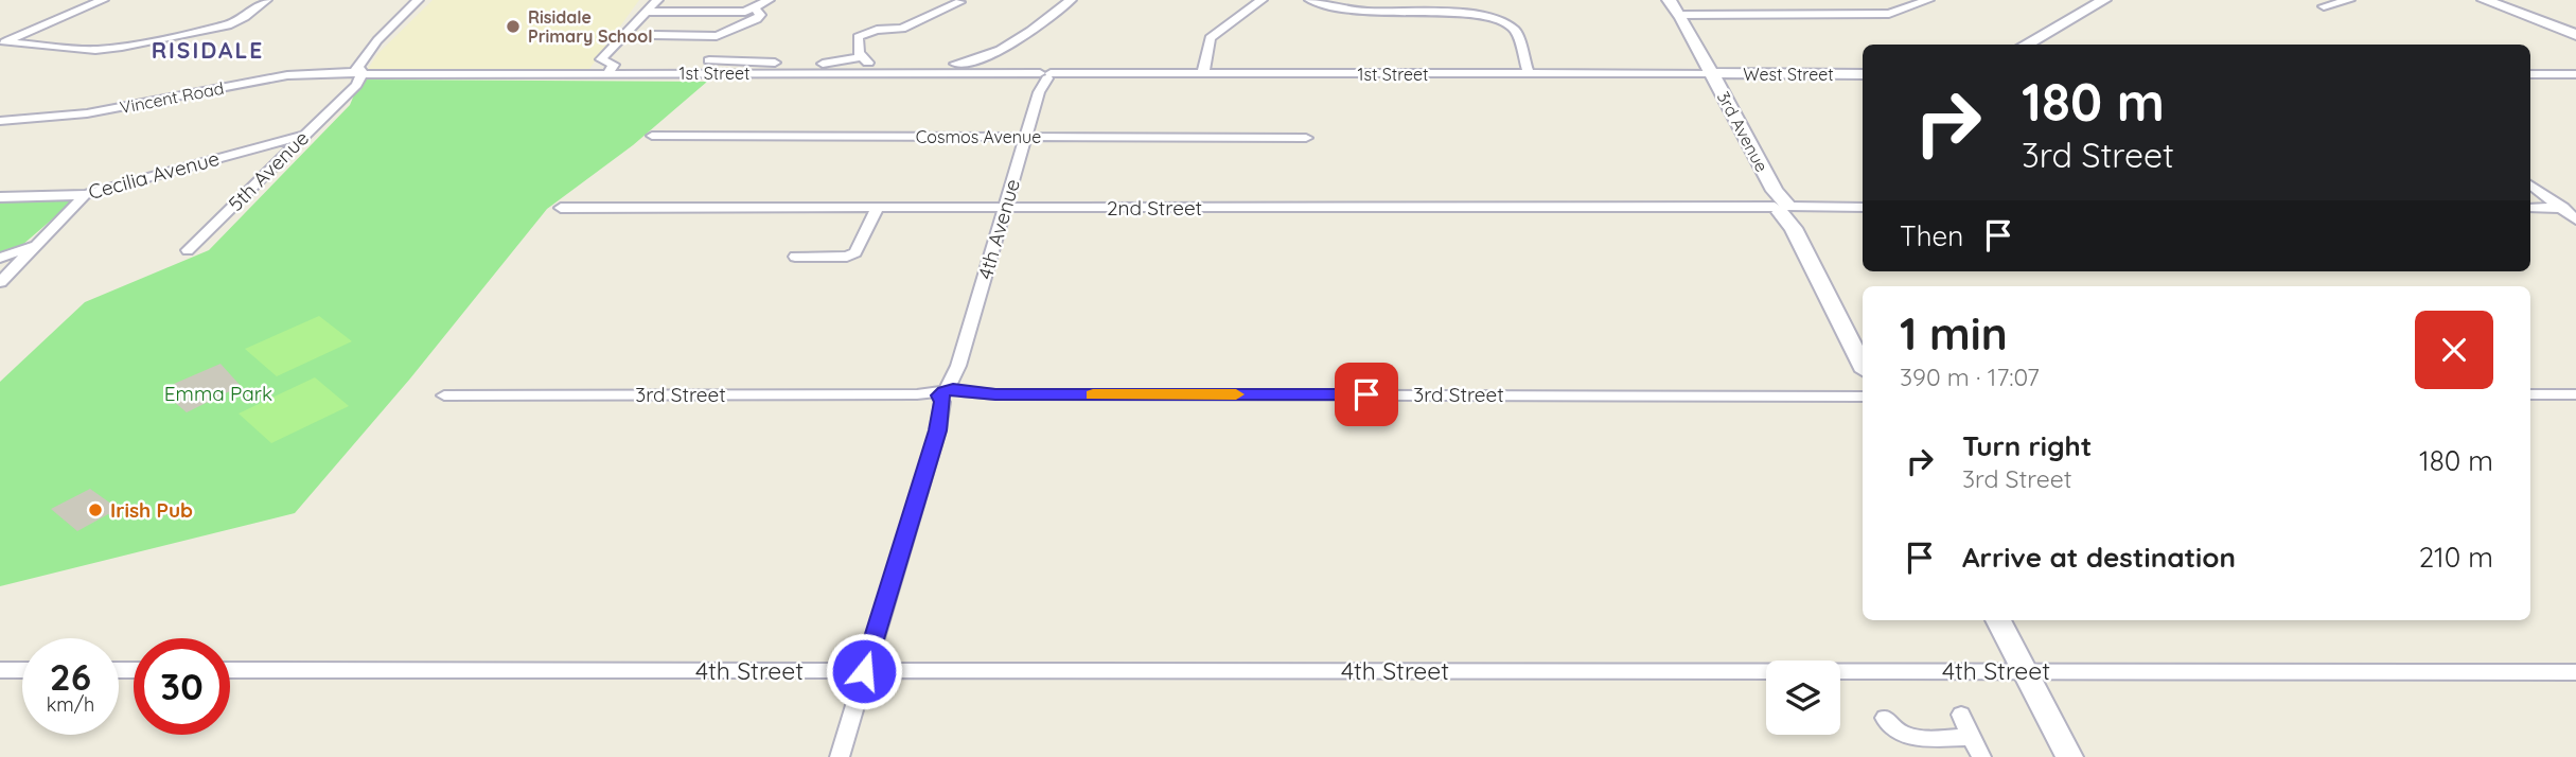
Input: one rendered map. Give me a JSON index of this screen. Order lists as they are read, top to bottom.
{
  "streets": {
    "main road": ["West Street", "3rd Avenue"],
    "street": [
      "1st Street",
      "Vincent Road",
      "Cosmos Avenue",
      "5th Avenue",
      "Cecilia Avenue",
      "2nd Street",
      "4th Avenue",
      "3rd Street",
      "4th Street"
    ]
  },
  "crossings": [
    ["1st Street", "West Street"],
    ["1st Street", "Vincent Road"],
    ["1st Street", "3rd Avenue"],
    ["1st Street", "5th Avenue"],
    ["1st Street", "4th Avenue"],
    ["West Street", "3rd Avenue"],
    ["Vincent Road", "5th Avenue"],
    ["3rd Avenue", "2nd Street"],
    ["Cosmos Avenue", "4th Avenue"],
    ["5th Avenue", "Cecilia Avenue"],
    ["2nd Street", "4th Avenue"],
    ["4th Avenue", "3rd Street"],
    ["4th Avenue", "4th Street"]
  ],
  "districts": ["RISIDALE"],
  "parks": ["Emma Park"],
  "places": ["Risidale Primary School", "Irish Pub"],
  "page": {
    "turn": ["180 m", "3rd Street"],
    "then": "Then",
    "heading": ["1 min", "390 m · 17:07"],
    "list": [
      {
        "name": "Turn right",
        "note": "3rd Street",
        "value": "180 m"
      },
      {
        "name": "Arrive at destination",
        "value": "210 m"
      }
    ],
    "speed": "26 km/h",
    "limit": "30"
  }
}
